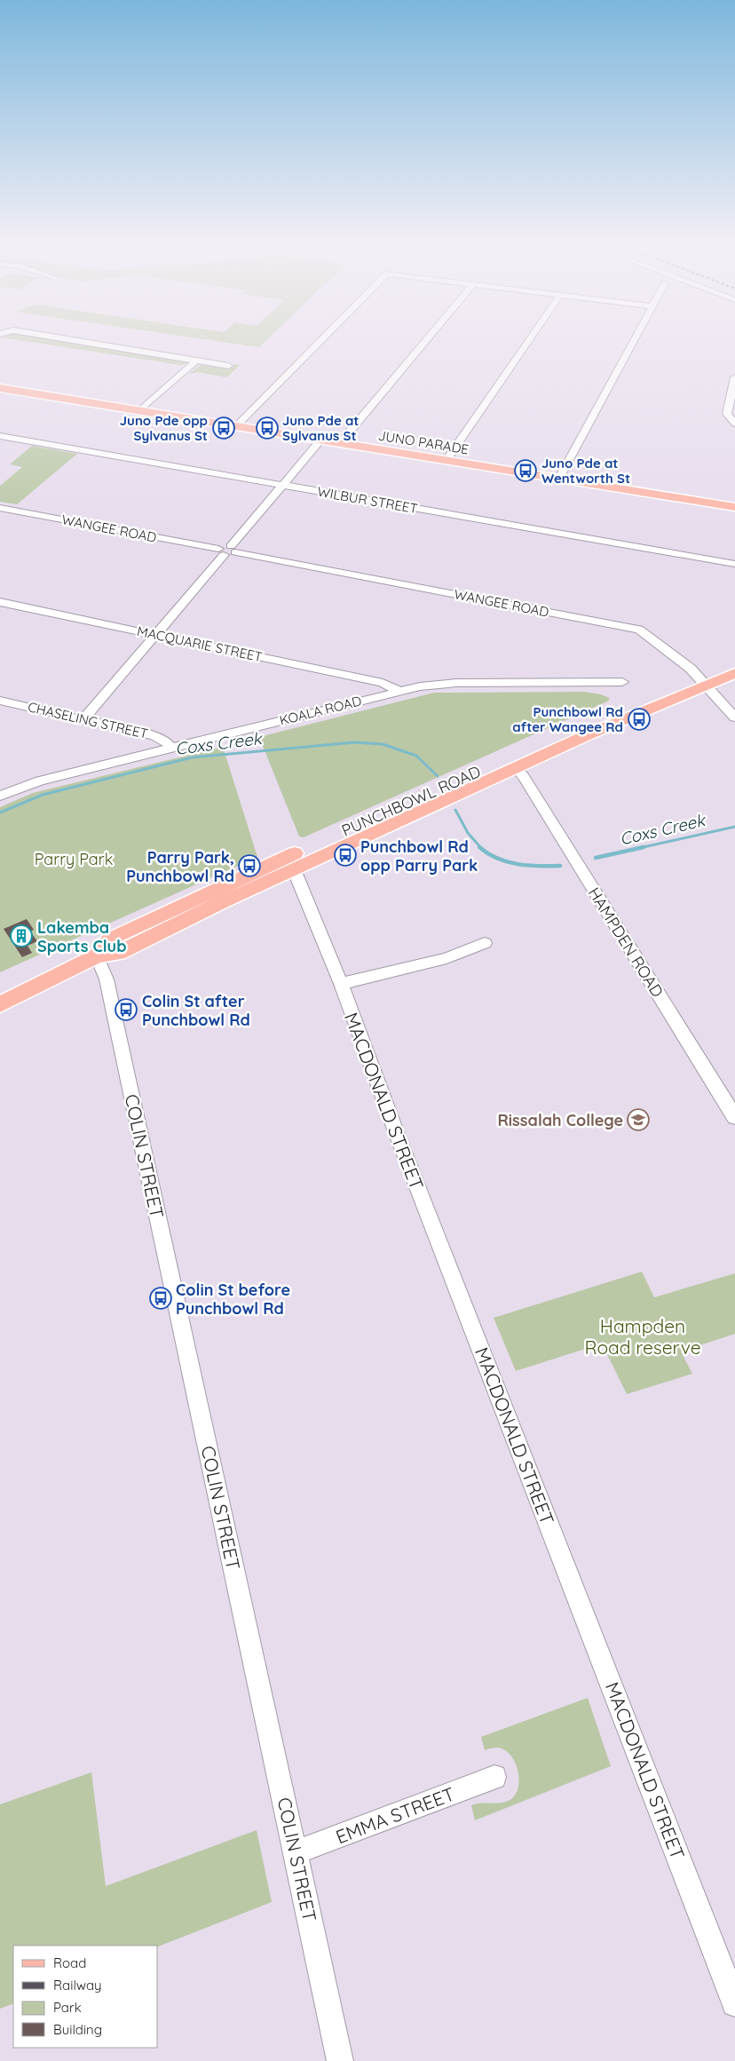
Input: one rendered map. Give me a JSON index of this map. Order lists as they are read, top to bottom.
{
  "streets": {
    "main road": ["JUNO PARADE", "PUNCHBOWL ROAD"],
    "street": [
      "WILBUR STREET",
      "WANGEE ROAD",
      "MACQUARIE STREET",
      "KOALA ROAD",
      "CHASELING STREET",
      "HAMPDEN ROAD",
      "MACDONALD STREET",
      "COLIN STREET",
      "EMMA STREET"
    ]
  },
  "crossings": [
    ["WANGEE ROAD", "PUNCHBOWL ROAD"],
    ["MACQUARIE STREET", "KOALA ROAD"],
    ["KOALA ROAD", "CHASELING STREET"],
    ["PUNCHBOWL ROAD", "HAMPDEN ROAD"],
    ["PUNCHBOWL ROAD", "MACDONALD STREET"],
    ["PUNCHBOWL ROAD", "COLIN STREET"],
    ["COLIN STREET", "EMMA STREET"]
  ],
  "water": ["Coxs Creek"],
  "parks": ["Parry Park", "Hampden Road reserve"],
  "places": {
    "bus stop": [
      "Juno Pde opp Sylvanus St",
      "Juno Pde at Sylvanus St",
      "Juno Pde at Wentworth St",
      "Punchbowl Rd after Wangee Rd",
      "Punchbowl Rd opp Parry Park",
      "Parry Park, Punchbowl Rd",
      "Colin St after Punchbowl Rd",
      "Colin St before Punchbowl Rd"
    ],
    "building": ["Lakemba Sports Club"],
    "school or university": ["Rissalah College"]
  },
  "legend": [
    "Road",
    "Railway",
    "Park",
    "Building"
  ]
}
